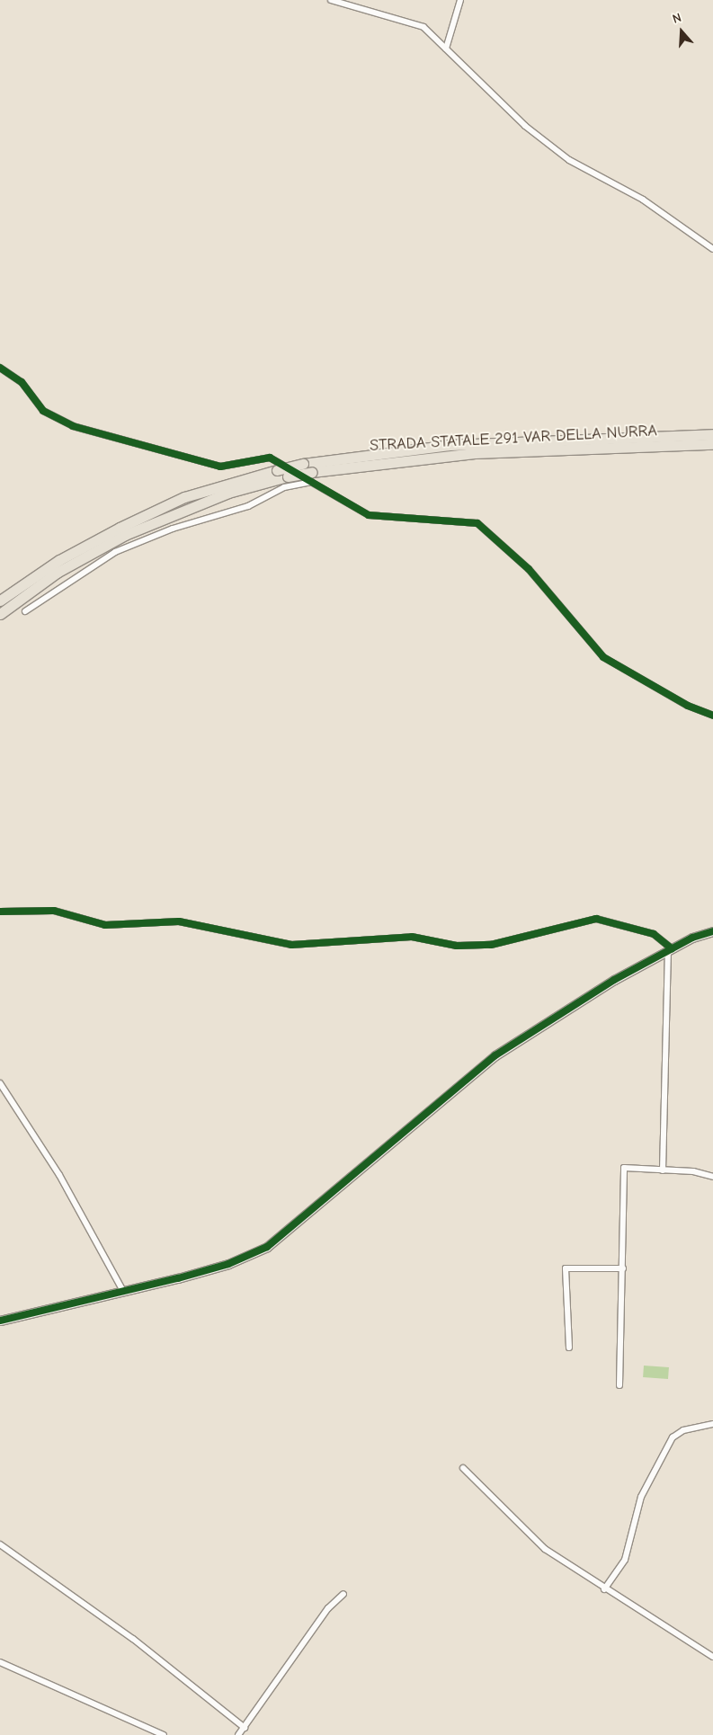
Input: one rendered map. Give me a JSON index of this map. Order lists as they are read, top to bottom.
{
  "streets": {
    "highway": ["STRADA STATALE 291 VAR DELLA NURRA"]
  },
  "north": "top"
}
